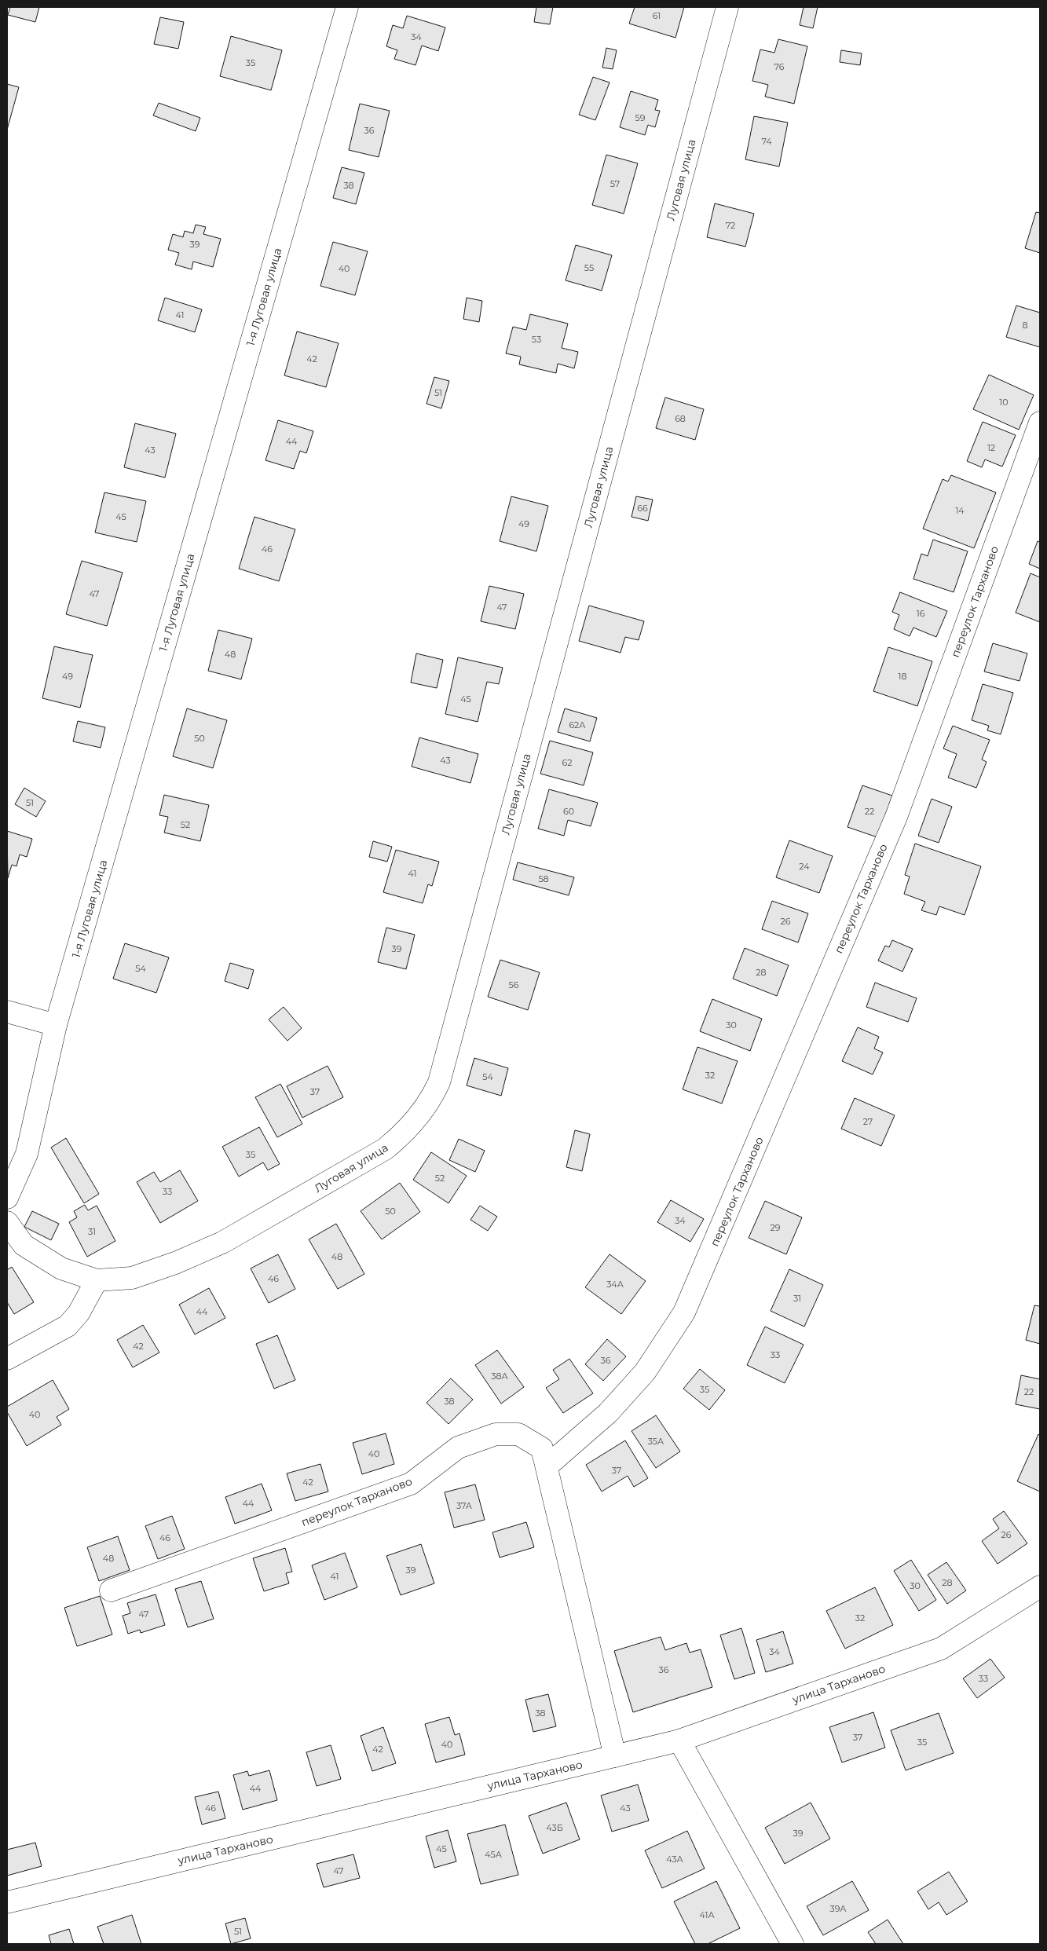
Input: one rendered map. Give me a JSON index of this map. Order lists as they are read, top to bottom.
{
  "streets": {
    "street": [
      "Луговая улица",
      "1-я Луговая улица",
      "переулок Тарханово",
      "улица Тарханово"
    ]
  },
  "house_numbers": [
    "61",
    "34",
    "35",
    "76",
    "59",
    "36",
    "74",
    "57",
    "38",
    "72",
    "39",
    "55",
    "40",
    "41",
    "8",
    "53",
    "42",
    "51",
    "10",
    "68",
    "44",
    "12",
    "43",
    "66",
    "14",
    "45",
    "49",
    "46",
    "47",
    "47",
    "16",
    "48",
    "49",
    "18",
    "45",
    "62А",
    "50",
    "43",
    "62",
    "51",
    "60",
    "22",
    "52",
    "24",
    "41",
    "58",
    "26",
    "39",
    "54",
    "28",
    "56",
    "30",
    "32",
    "54",
    "37",
    "27",
    "35",
    "52",
    "33",
    "50",
    "34",
    "29",
    "31",
    "48",
    "46",
    "34А",
    "31",
    "44",
    "42",
    "33",
    "36",
    "38А",
    "35",
    "22",
    "38",
    "40",
    "35А",
    "40",
    "37",
    "42",
    "44",
    "37А",
    "26",
    "46",
    "48",
    "39",
    "41",
    "28",
    "30",
    "47",
    "32",
    "34",
    "36",
    "33",
    "38",
    "37",
    "35",
    "40",
    "42",
    "44",
    "46",
    "43",
    "43Б",
    "39",
    "45",
    "45А",
    "43А",
    "47",
    "39А",
    "41А",
    "51"
  ]
}
